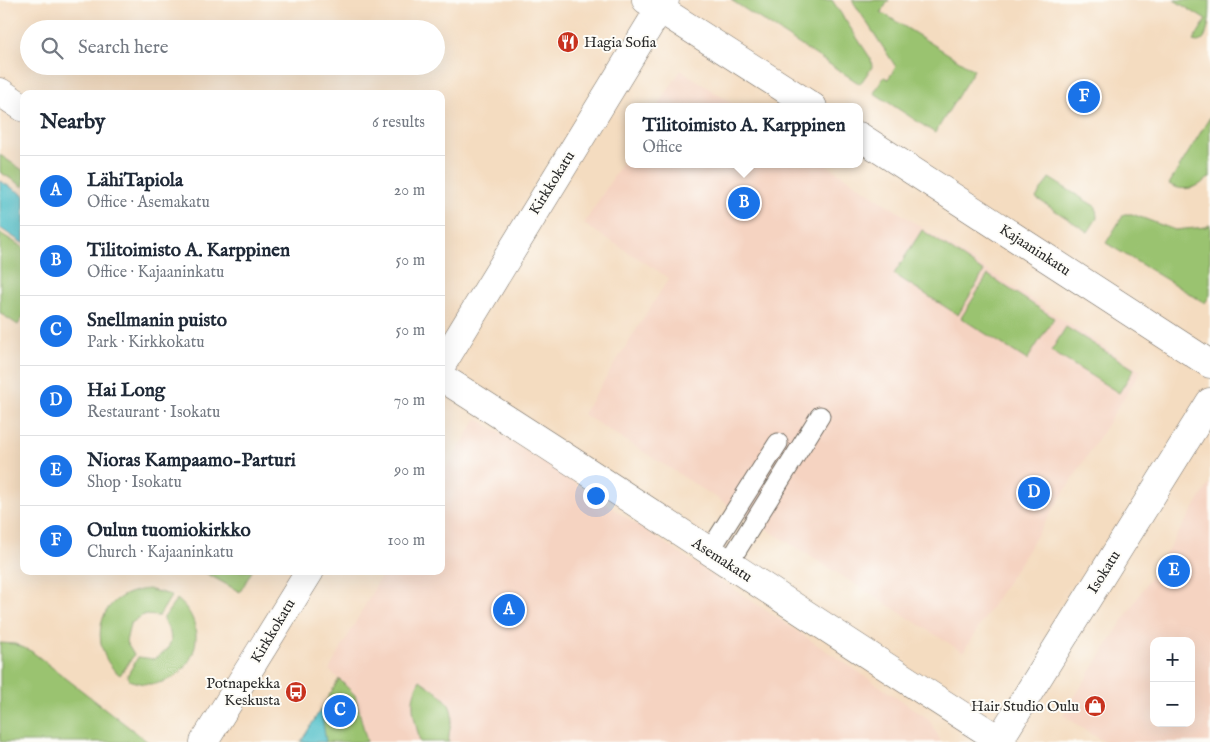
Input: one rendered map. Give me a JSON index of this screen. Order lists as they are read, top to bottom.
{
  "streets": {
    "street": [
      "Kirkkokatu",
      "Kajaaninkatu",
      "Asemakatu",
      "Isokatu"
    ]
  },
  "crossings": [
    ["Asemakatu", "Isokatu"]
  ],
  "places": {
    "restaurant": ["Hagia Sofia"],
    "bus stop": ["Potnapekka Keskusta"],
    "shop": ["Hair Studio Oulu"]
  },
  "page": {
    "search": "Search here",
    "pins": [
      "F",
      "B",
      "D",
      "E",
      "A",
      "C"
    ],
    "heading": ["Nearby", "6 results"],
    "popup": ["Tilitoimisto A. Karppinen", "Office"],
    "list": [
      {
        "mark": "A",
        "name": "LähiTapiola",
        "note": "Office · Asemakatu",
        "value": "20 m"
      },
      {
        "mark": "B",
        "name": "Tilitoimisto A. Karppinen",
        "note": "Office · Kajaaninkatu",
        "value": "50 m"
      },
      {
        "mark": "C",
        "name": "Snellmanin puisto",
        "note": "Park · Kirkkokatu",
        "value": "50 m"
      },
      {
        "mark": "D",
        "name": "Hai Long",
        "note": "Restaurant · Isokatu",
        "value": "70 m"
      },
      {
        "mark": "E",
        "name": "Nioras Kampaamo-Parturi",
        "note": "Shop · Isokatu",
        "value": "90 m"
      },
      {
        "mark": "F",
        "name": "Oulun tuomiokirkko",
        "note": "Church · Kajaaninkatu",
        "value": "100 m"
      }
    ],
    "map_buttons": ["+", "−"]
  }
}
